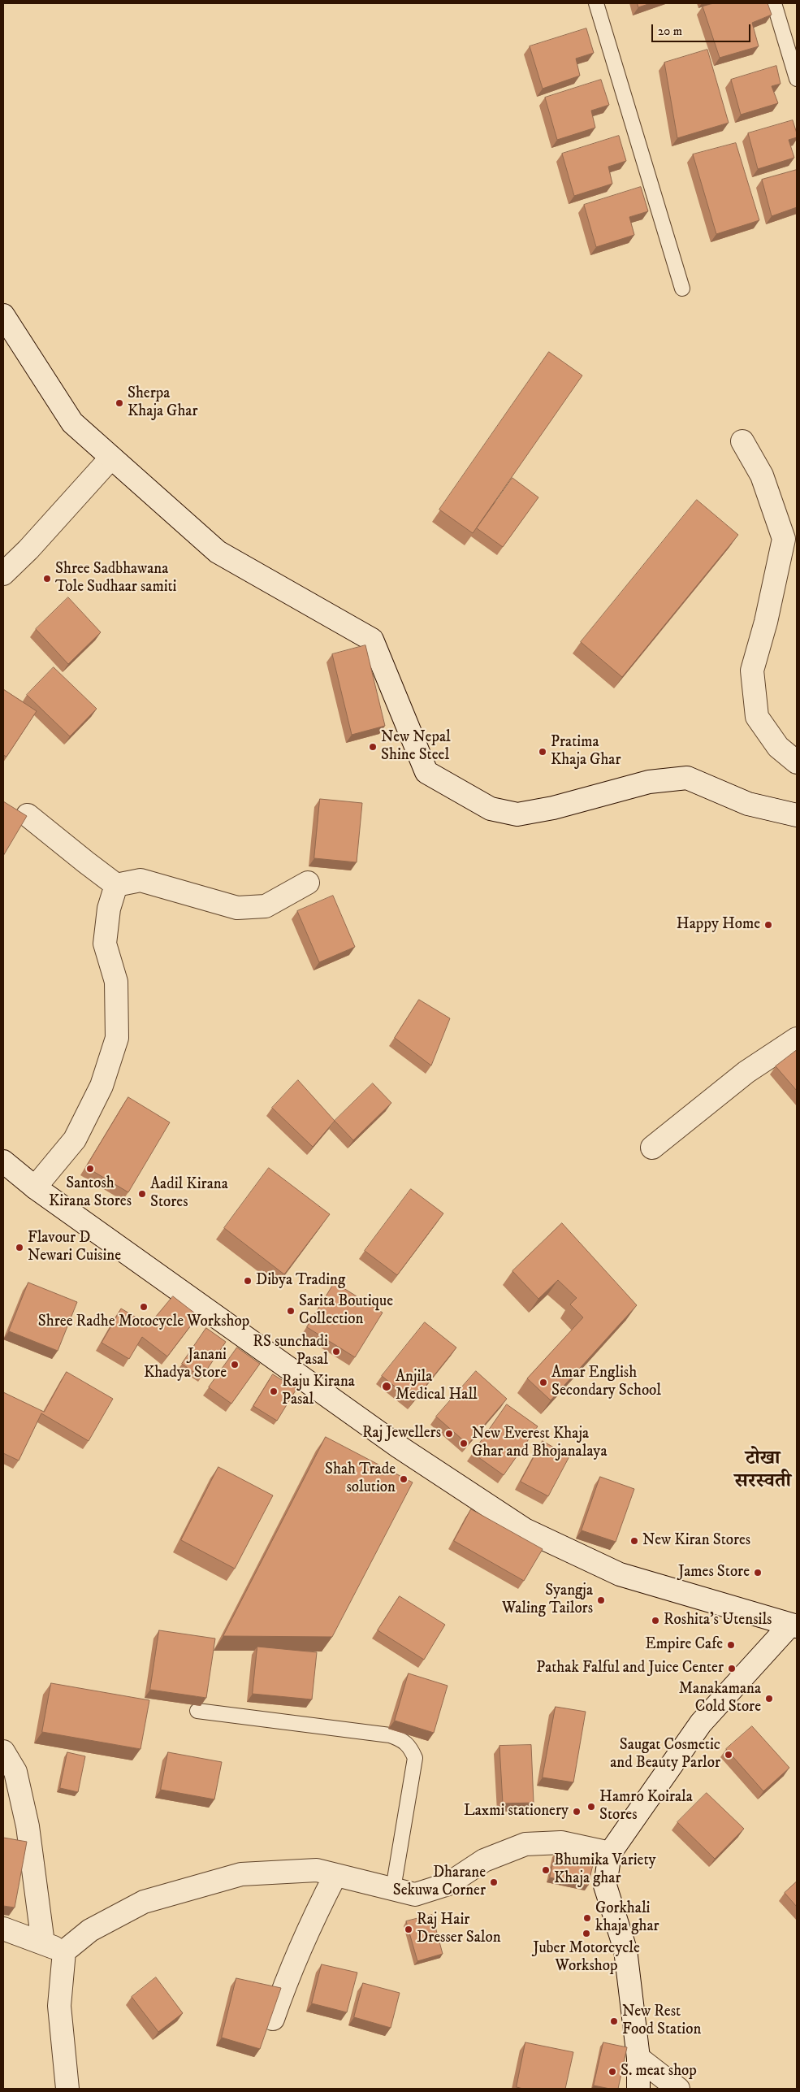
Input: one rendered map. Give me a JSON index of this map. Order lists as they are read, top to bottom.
{
  "districts": ["टोखा सरस्वती"],
  "places": [
    "Sherpa Khaja Ghar",
    "Shree Sadbhawana Tole Sudhaar samiti",
    "New Nepal Shine Steel",
    "Pratima Khaja Ghar",
    "Happy Home",
    "Santosh Kirana Stores",
    "Aadil Kirana Stores",
    "Flavour D Newari Cuisine",
    "Dibya Trading",
    "Shree Radhe Motocycle Workshop",
    "Sarita Boutique Collection",
    "RS sunchadi Pasal",
    "Janani Khadya Store",
    "Amar English Secondary School",
    "Anjila Medical Hall",
    "Raju Kirana Pasal",
    "Raj Jewellers",
    "New Everest Khaja Ghar and Bhojanalaya",
    "Shah Trade solution",
    "New Kiran Stores",
    "James Store",
    "Syangja Waling Tailors",
    "Roshita's Utensils",
    "Empire Cafe",
    "Pathak Falful and Juice Center",
    "Manakamana Cold Store",
    "Saugat Cosmetic and Beauty Parlor",
    "Hamro Koirala Stores",
    "Laxmi stationery",
    "Bhumika Variety Khaja ghar",
    "Dharane Sekuwa Corner",
    "Gorkhali khaja ghar",
    "Raj Hair Dresser Salon",
    "Juber Motorcycle Workshop",
    "New Rest Food Station",
    "S. meat shop"
  ],
  "scale_bar": "20 m"
}
